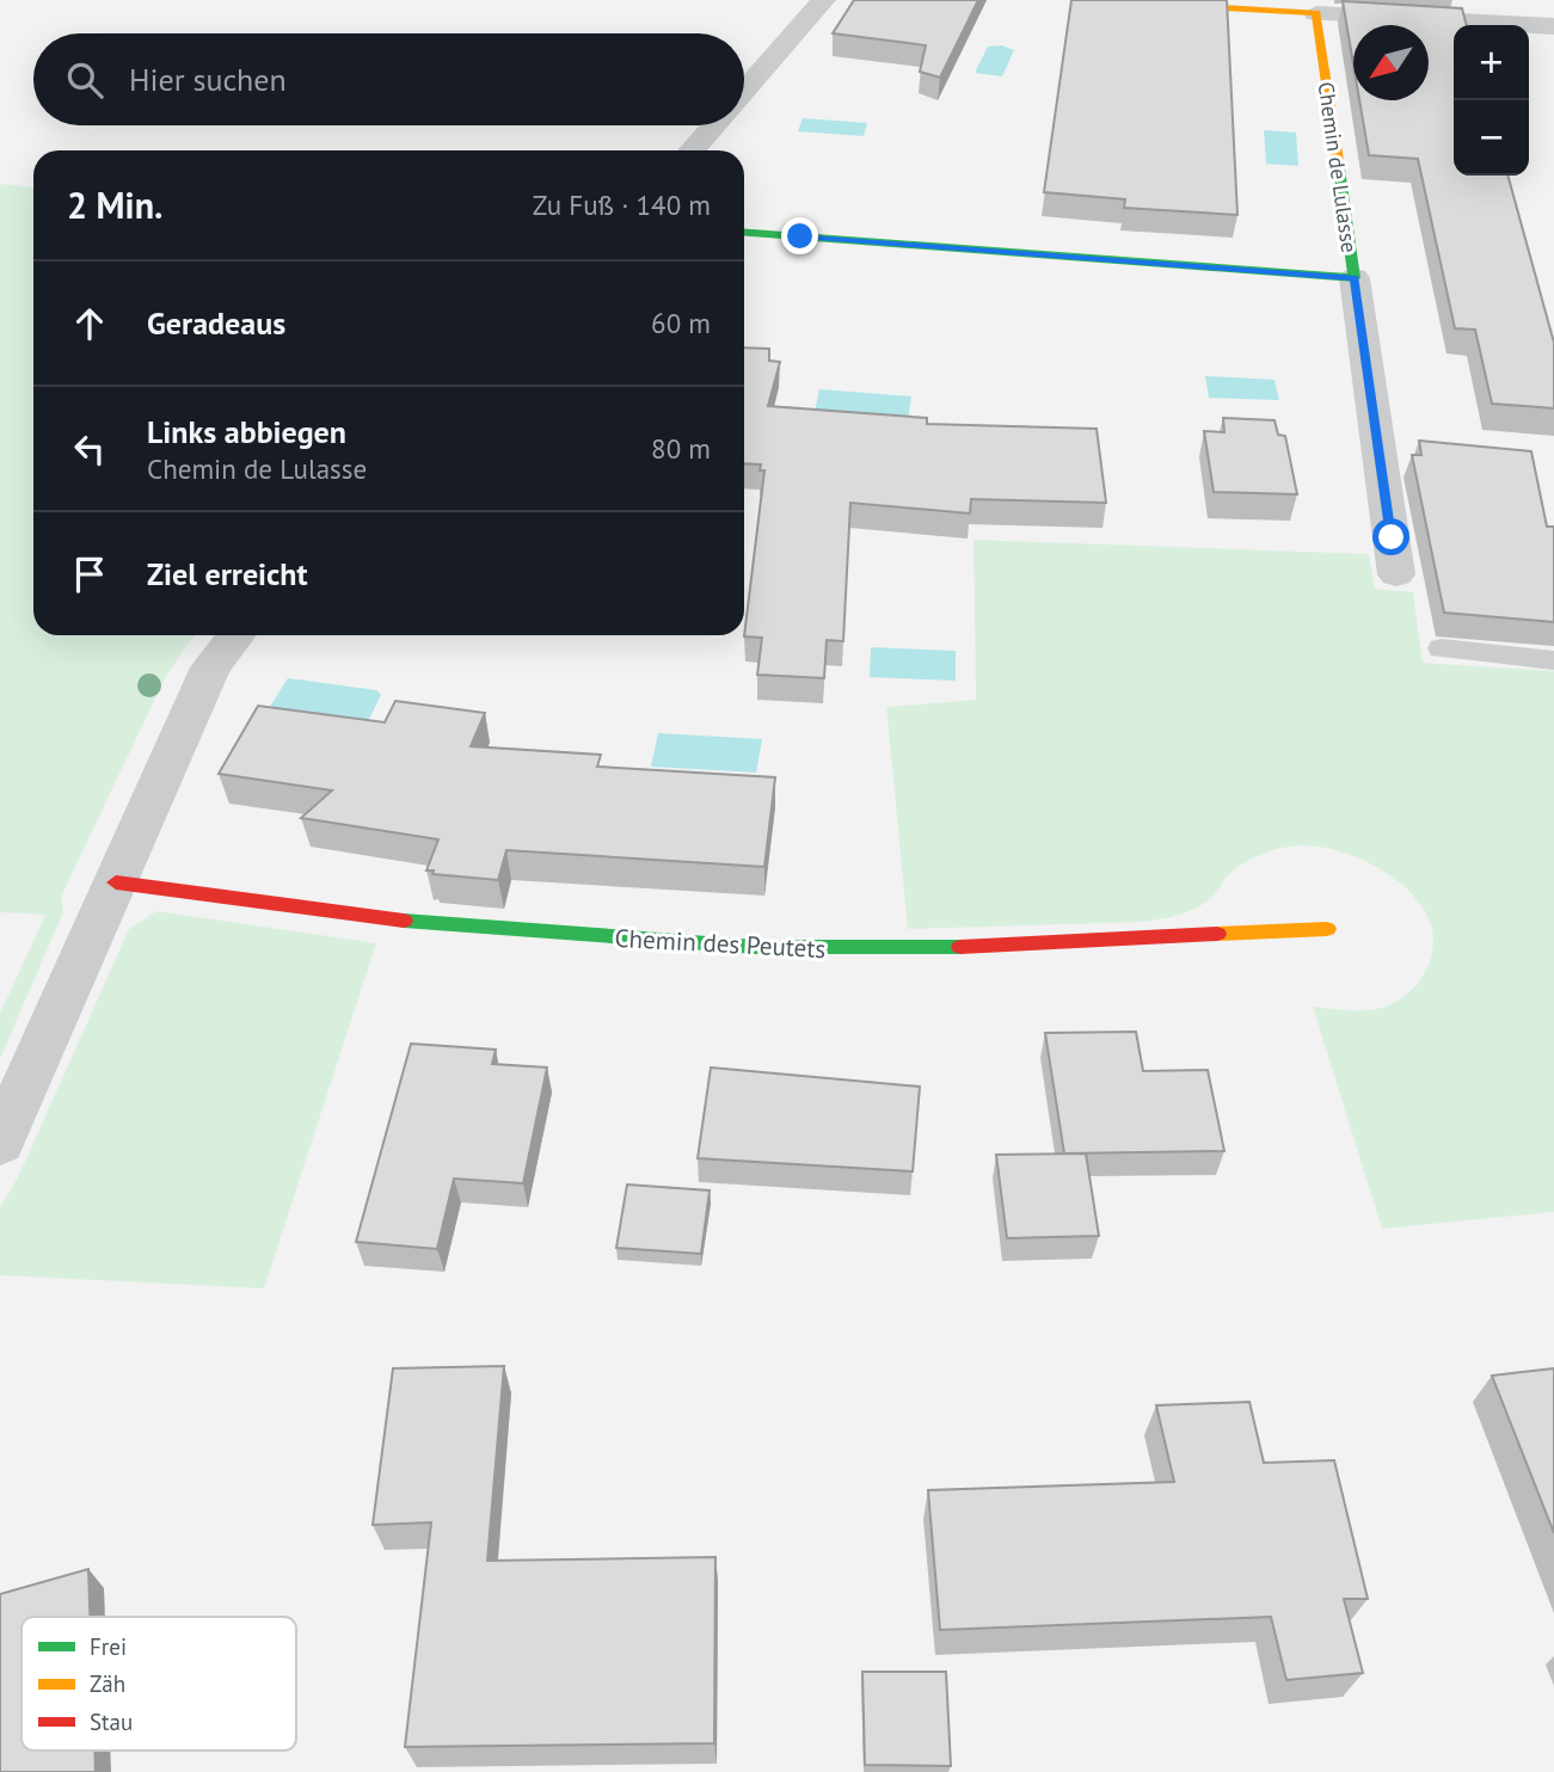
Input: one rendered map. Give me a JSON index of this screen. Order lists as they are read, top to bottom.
{
  "streets": {
    "street": ["Chemin de Lulasse", "Chemin des Peutets"]
  },
  "legend": ["Frei", "Zäh", "Stau"],
  "north": "bottom left",
  "page": {
    "map_buttons": ["+", "−"],
    "search": "Hier suchen",
    "heading": ["2 Min.", "Zu Fuß · 140 m"],
    "list": [
      ["Geradeaus", "60 m"],
      ["Links abbiegen", "Chemin de Lulasse", "80 m"],
      "Ziel erreicht"
    ]
  }
}
